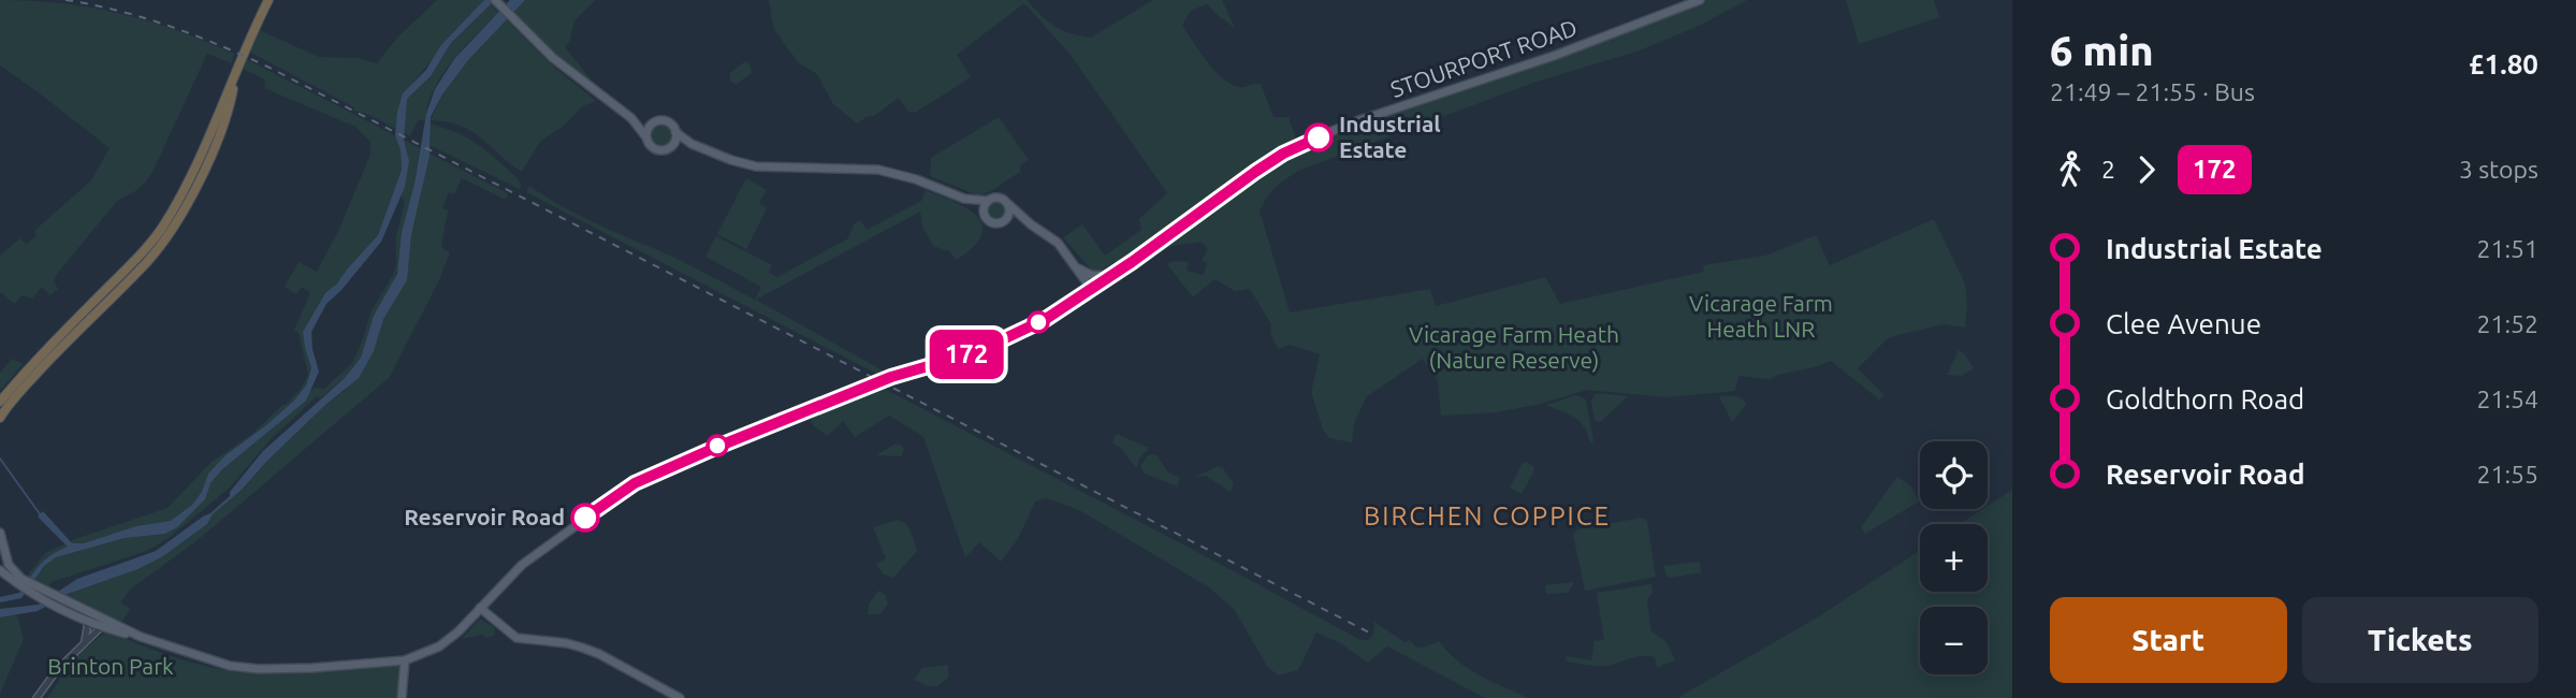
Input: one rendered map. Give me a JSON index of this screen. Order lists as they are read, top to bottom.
{
  "streets": {
    "main road": ["STOURPORT ROAD"]
  },
  "districts": ["BIRCHEN COPPICE"],
  "parks": ["Vicarage Farm Heath LNR", "Vicarage Farm Heath (Nature Reserve)", "Brinton Park"],
  "places": ["Industrial Estate", "Reservoir Road"],
  "lines": ["bus line 172"],
  "page": {
    "on_map": "172",
    "heading": ["6 min", "21:49 – 21:55 · Bus", "£1.80"],
    "legs": ["2", "172", "3 stops"],
    "list": [
      {
        "name": "Industrial Estate",
        "value": "21:51"
      },
      {
        "name": "Clee Avenue",
        "value": "21:52"
      },
      {
        "name": "Goldthorn Road",
        "value": "21:54"
      },
      {
        "name": "Reservoir Road",
        "value": "21:55"
      }
    ],
    "map_buttons": ["+", "−"],
    "buttons": ["Start", "Tickets"]
  }
}
